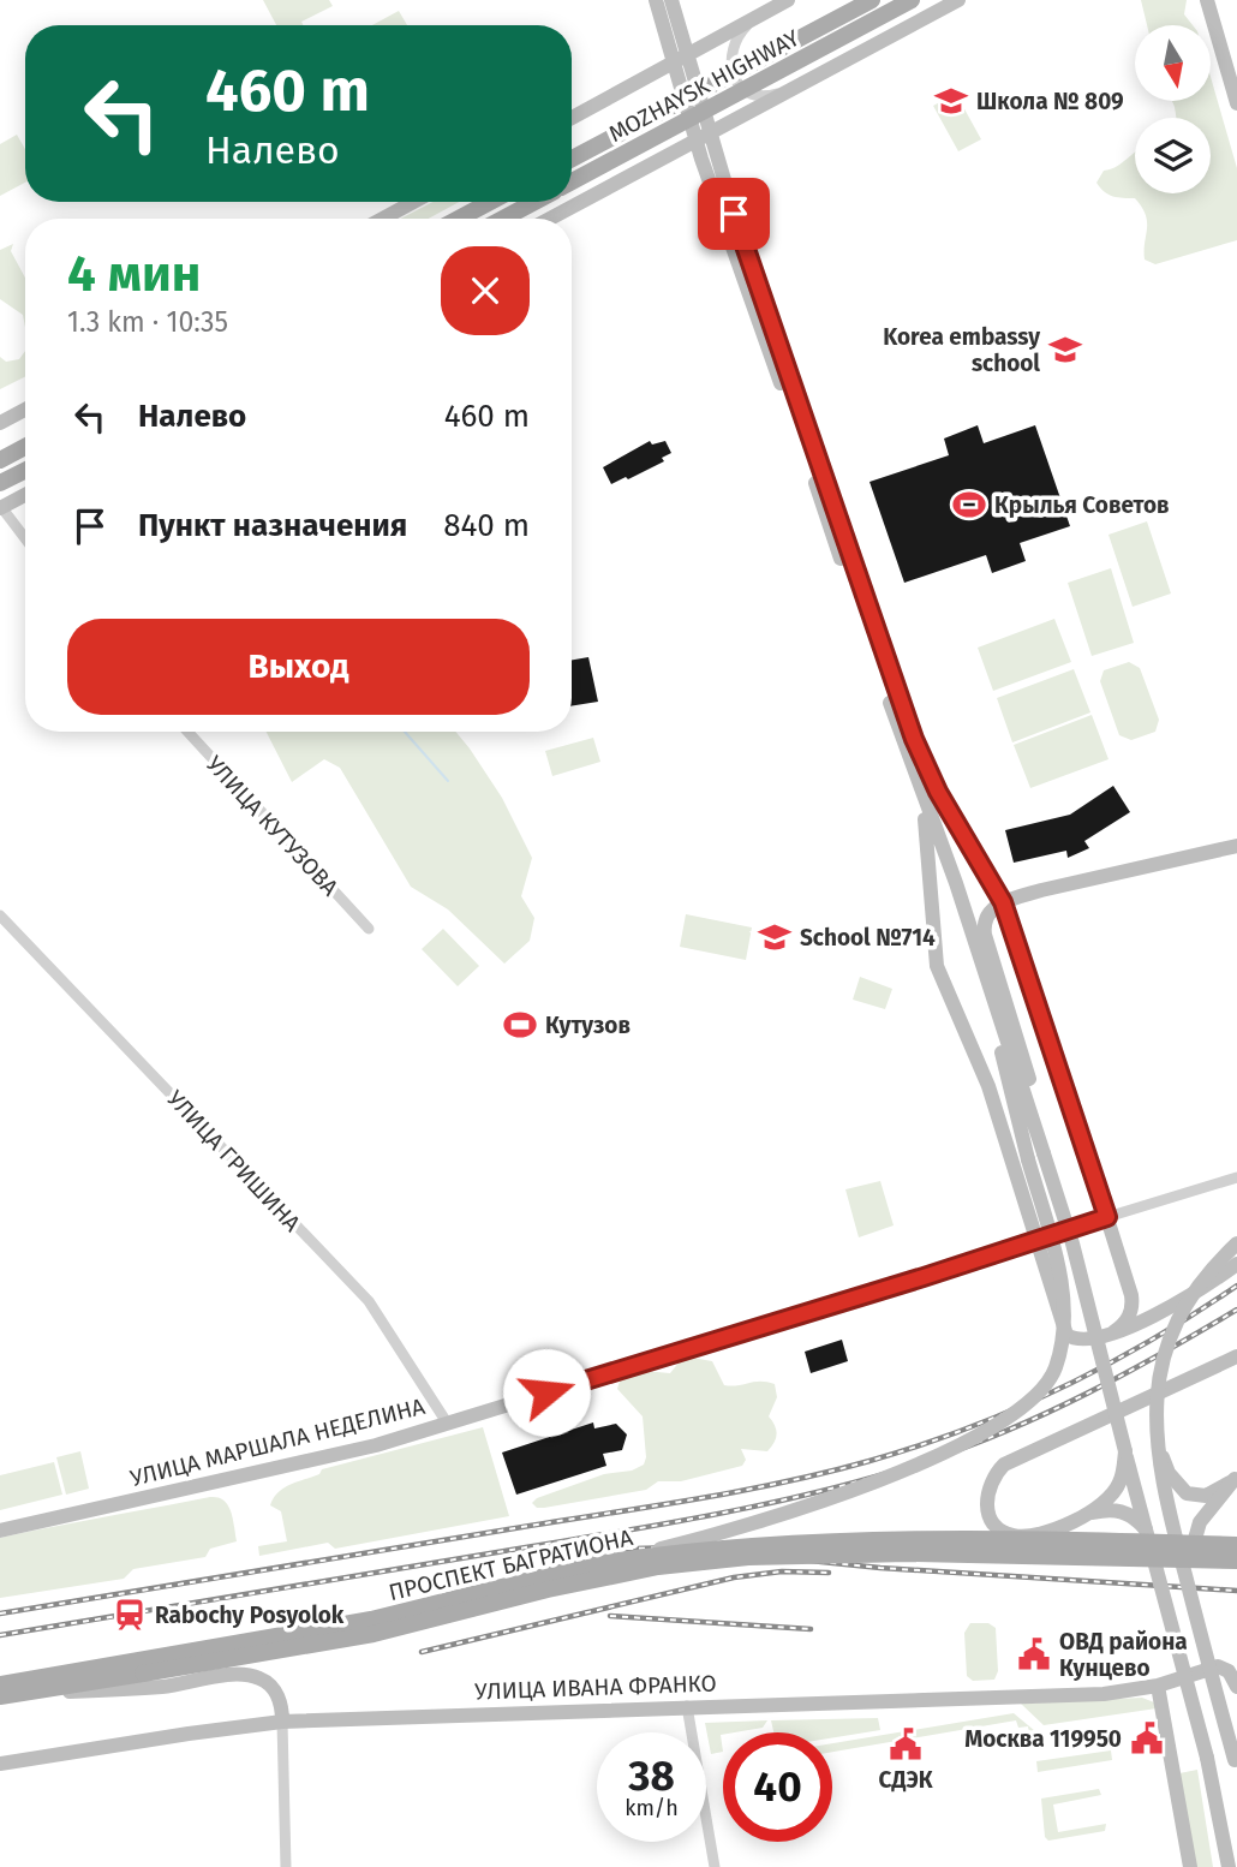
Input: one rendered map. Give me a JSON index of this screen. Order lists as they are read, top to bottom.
{
  "streets": {
    "main road": ["MOZHAYSK HIGHWAY", "ПРОСПЕКТ БАГРАТИОНА"],
    "street": [
      "УЛИЦА КУТУЗОВА",
      "УЛИЦА ГРИШИНА",
      "УЛИЦА МАРШАЛА НЕДЕЛИНА",
      "УЛИЦА ИВАНА ФРАНКО"
    ]
  },
  "crossings": [
    ["УЛИЦА ГРИШИНА", "УЛИЦА МАРШАЛА НЕДЕЛИНА"]
  ],
  "places": {
    "school or university": ["Школа № 809", "Korea embassy school", "School №714"],
    "sports": ["Крылья Советов", "Кутузов"],
    "station": ["Rabochy Posyolok"],
    "public building": ["ОВД района Кунцево", "Москва 119950", "СДЭК"]
  },
  "north": "bottom",
  "page": {
    "turn": ["460 m", "Налево"],
    "heading": ["4 мин", "1.3 km · 10:35"],
    "list": [
      {
        "name": "Налево",
        "value": "460 m"
      },
      {
        "name": "Пункт назначения",
        "value": "840 m"
      }
    ],
    "buttons": "Выход",
    "speed": "38 km/h",
    "limit": "40"
  }
}
